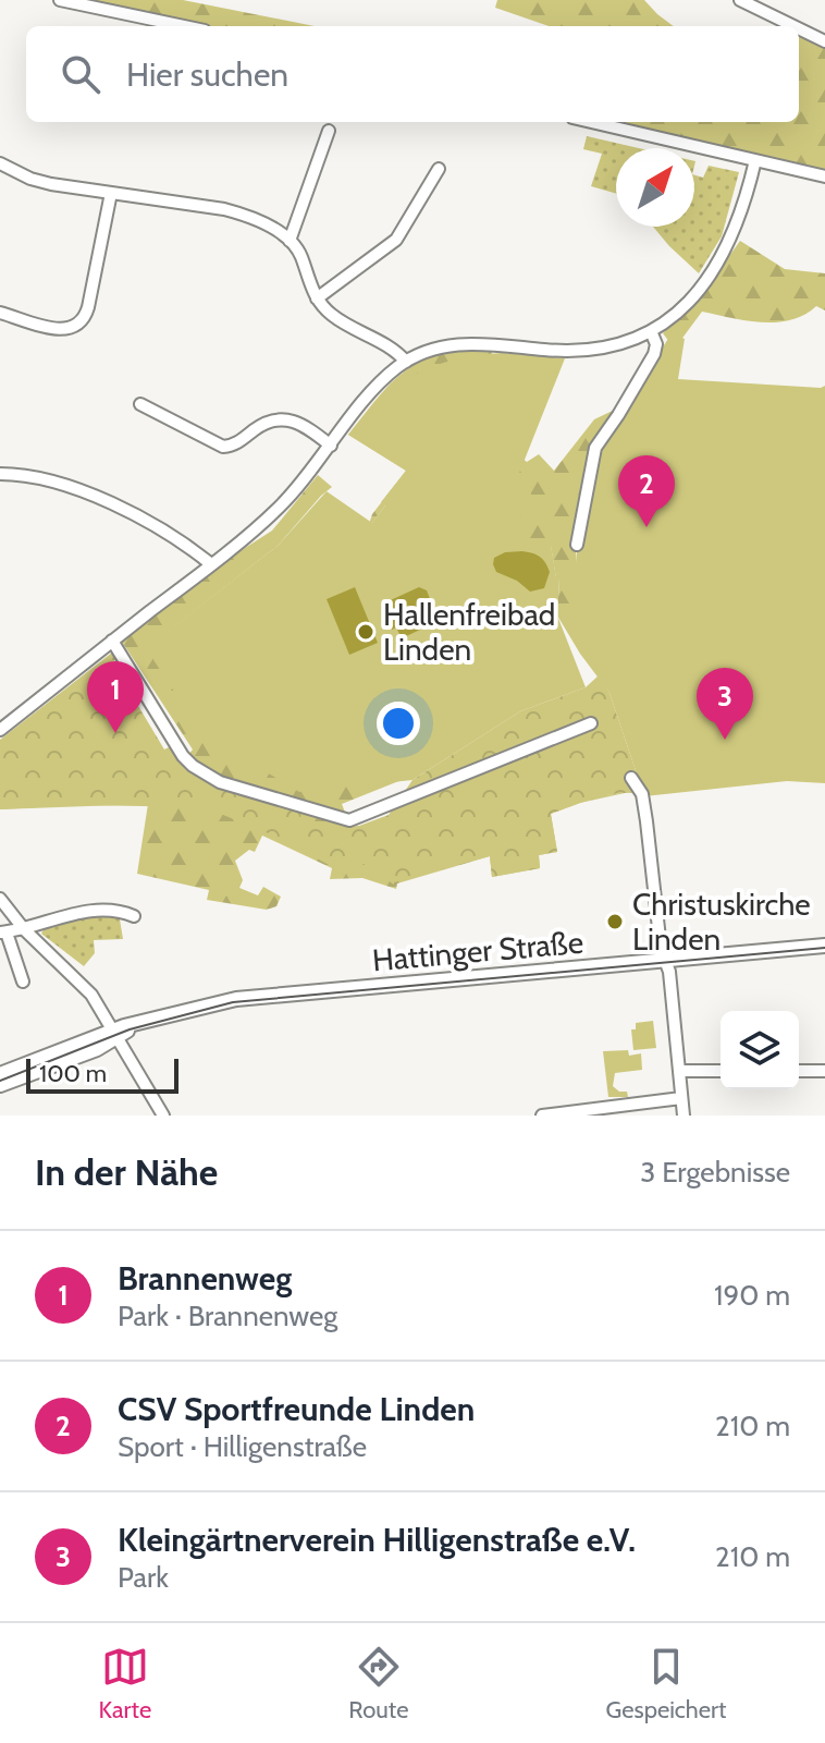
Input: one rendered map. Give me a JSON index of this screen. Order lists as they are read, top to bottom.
{
  "streets": {
    "street": ["Hattinger Straße"]
  },
  "places": ["Hallenfreibad Linden", "Christuskirche Linden"],
  "scale_bar": "100 m",
  "north": "top right",
  "page": {
    "search": "Hier suchen",
    "pins": ["2", "1", "3"],
    "scale": "100 m",
    "heading": ["In der Nähe", "3 Ergebnisse"],
    "list": [
      {
        "mark": "1",
        "name": "Brannenweg",
        "note": "Park · Brannenweg",
        "value": "190 m"
      },
      {
        "mark": "2",
        "name": "CSV Sportfreunde Linden",
        "note": "Sport · Hilligenstraße",
        "value": "210 m"
      },
      {
        "mark": "3",
        "name": "Kleingärtnerverein Hilligenstraße e.V.",
        "note": "Park",
        "value": "210 m"
      }
    ],
    "nav": ["Karte", "Route", "Gespeichert"]
  }
}
